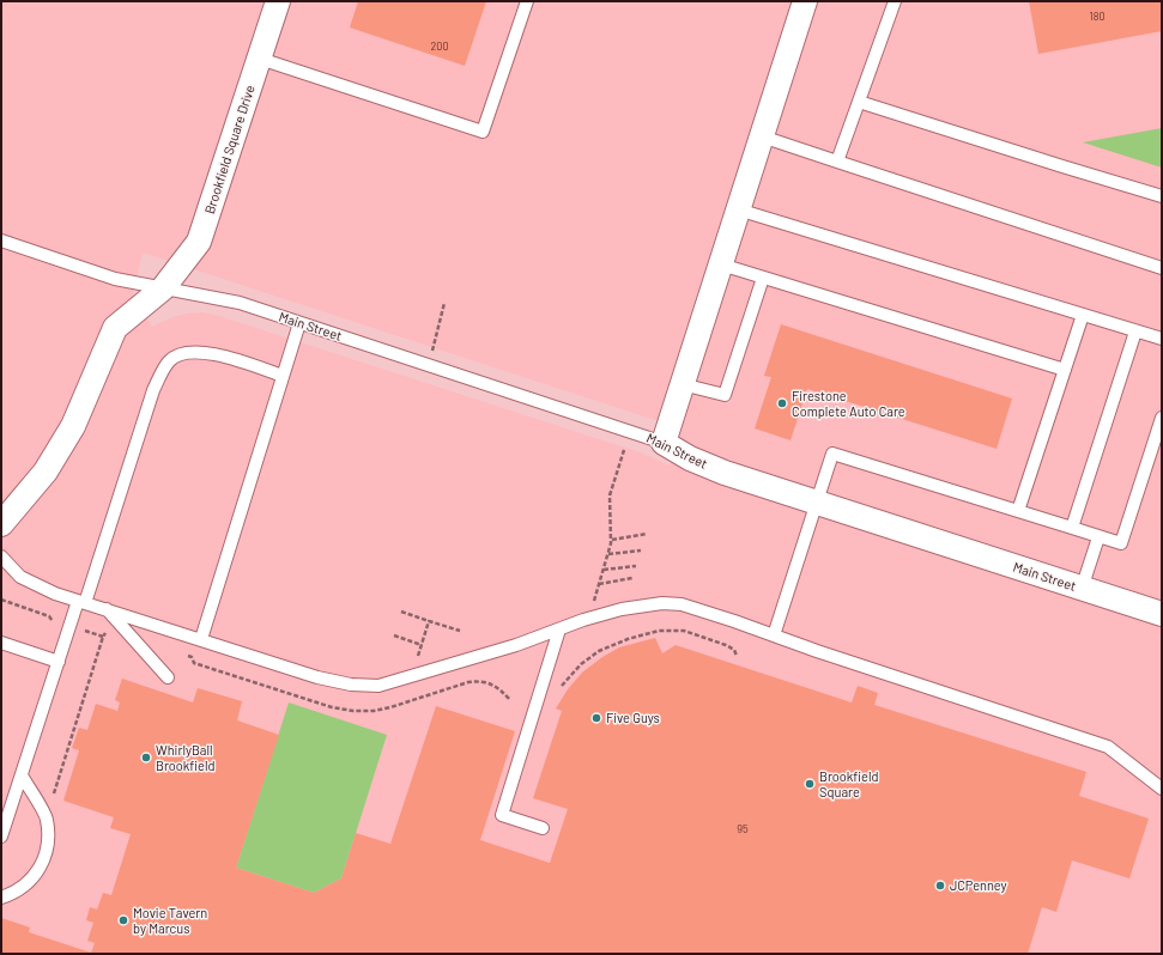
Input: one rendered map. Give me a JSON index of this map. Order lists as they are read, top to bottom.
{
  "streets": {
    "street": ["Brookfield Square Drive", "Main Street"]
  },
  "crossings": [
    ["Brookfield Square Drive", "Main Street"]
  ],
  "places": [
    "Firestone Complete Auto Care",
    "Five Guys",
    "WhirlyBall Brookfield",
    "Brookfield Square",
    "JCPenney",
    "Movie Tavern by Marcus"
  ],
  "house_numbers": ["180", "200", "95"]
}
